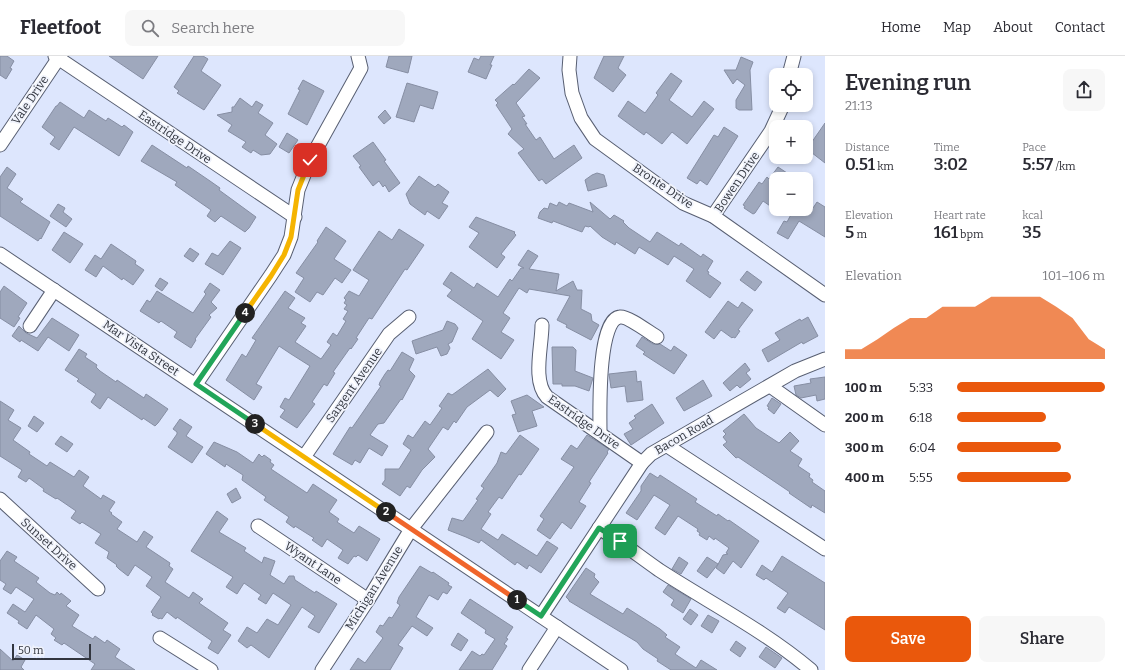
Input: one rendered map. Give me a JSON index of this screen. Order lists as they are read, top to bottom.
{
  "streets": {
    "street": [
      "Vale Drive",
      "Eastridge Drive",
      "Bowen Drive",
      "Bronte Drive",
      "Mar Vista Street",
      "Sargent Avenue",
      "Bacon Road",
      "Sunset Drive",
      "Wyant Lane",
      "Michigan Avenue"
    ]
  },
  "crossings": [
    ["Vale Drive", "Eastridge Drive"],
    ["Eastridge Drive", "Bacon Road"],
    ["Bowen Drive", "Bronte Drive"],
    ["Mar Vista Street", "Sargent Avenue"],
    ["Mar Vista Street", "Bacon Road"],
    ["Mar Vista Street", "Michigan Avenue"],
    ["Wyant Lane", "Michigan Avenue"]
  ],
  "scale_bar": "50 m",
  "page": {
    "header": "Fleetfoot",
    "search": "Search here",
    "nav": [
      "Home",
      "Map",
      "About",
      "Contact"
    ],
    "heading": ["Evening run", "21:13"],
    "map_buttons": ["+", "−"],
    "stats": [
      ["Distance", "0.51 km"],
      ["Time", "3:02"],
      ["Pace", "5:57 /km"],
      ["Elevation", "5 m"],
      ["Heart rate", "161 bpm"],
      ["kcal", "35"]
    ],
    "chart": ["Elevation", "101–106 m"],
    "pins": [
      "4",
      "3",
      "2",
      "1"
    ],
    "list": [
      {
        "name": "100 m",
        "note": "5:33"
      },
      {
        "name": "200 m",
        "note": "6:18"
      },
      {
        "name": "300 m",
        "note": "6:04"
      },
      {
        "name": "400 m",
        "note": "5:55"
      }
    ],
    "buttons": ["Save", "Share"],
    "scale": "50 m"
  }
}
